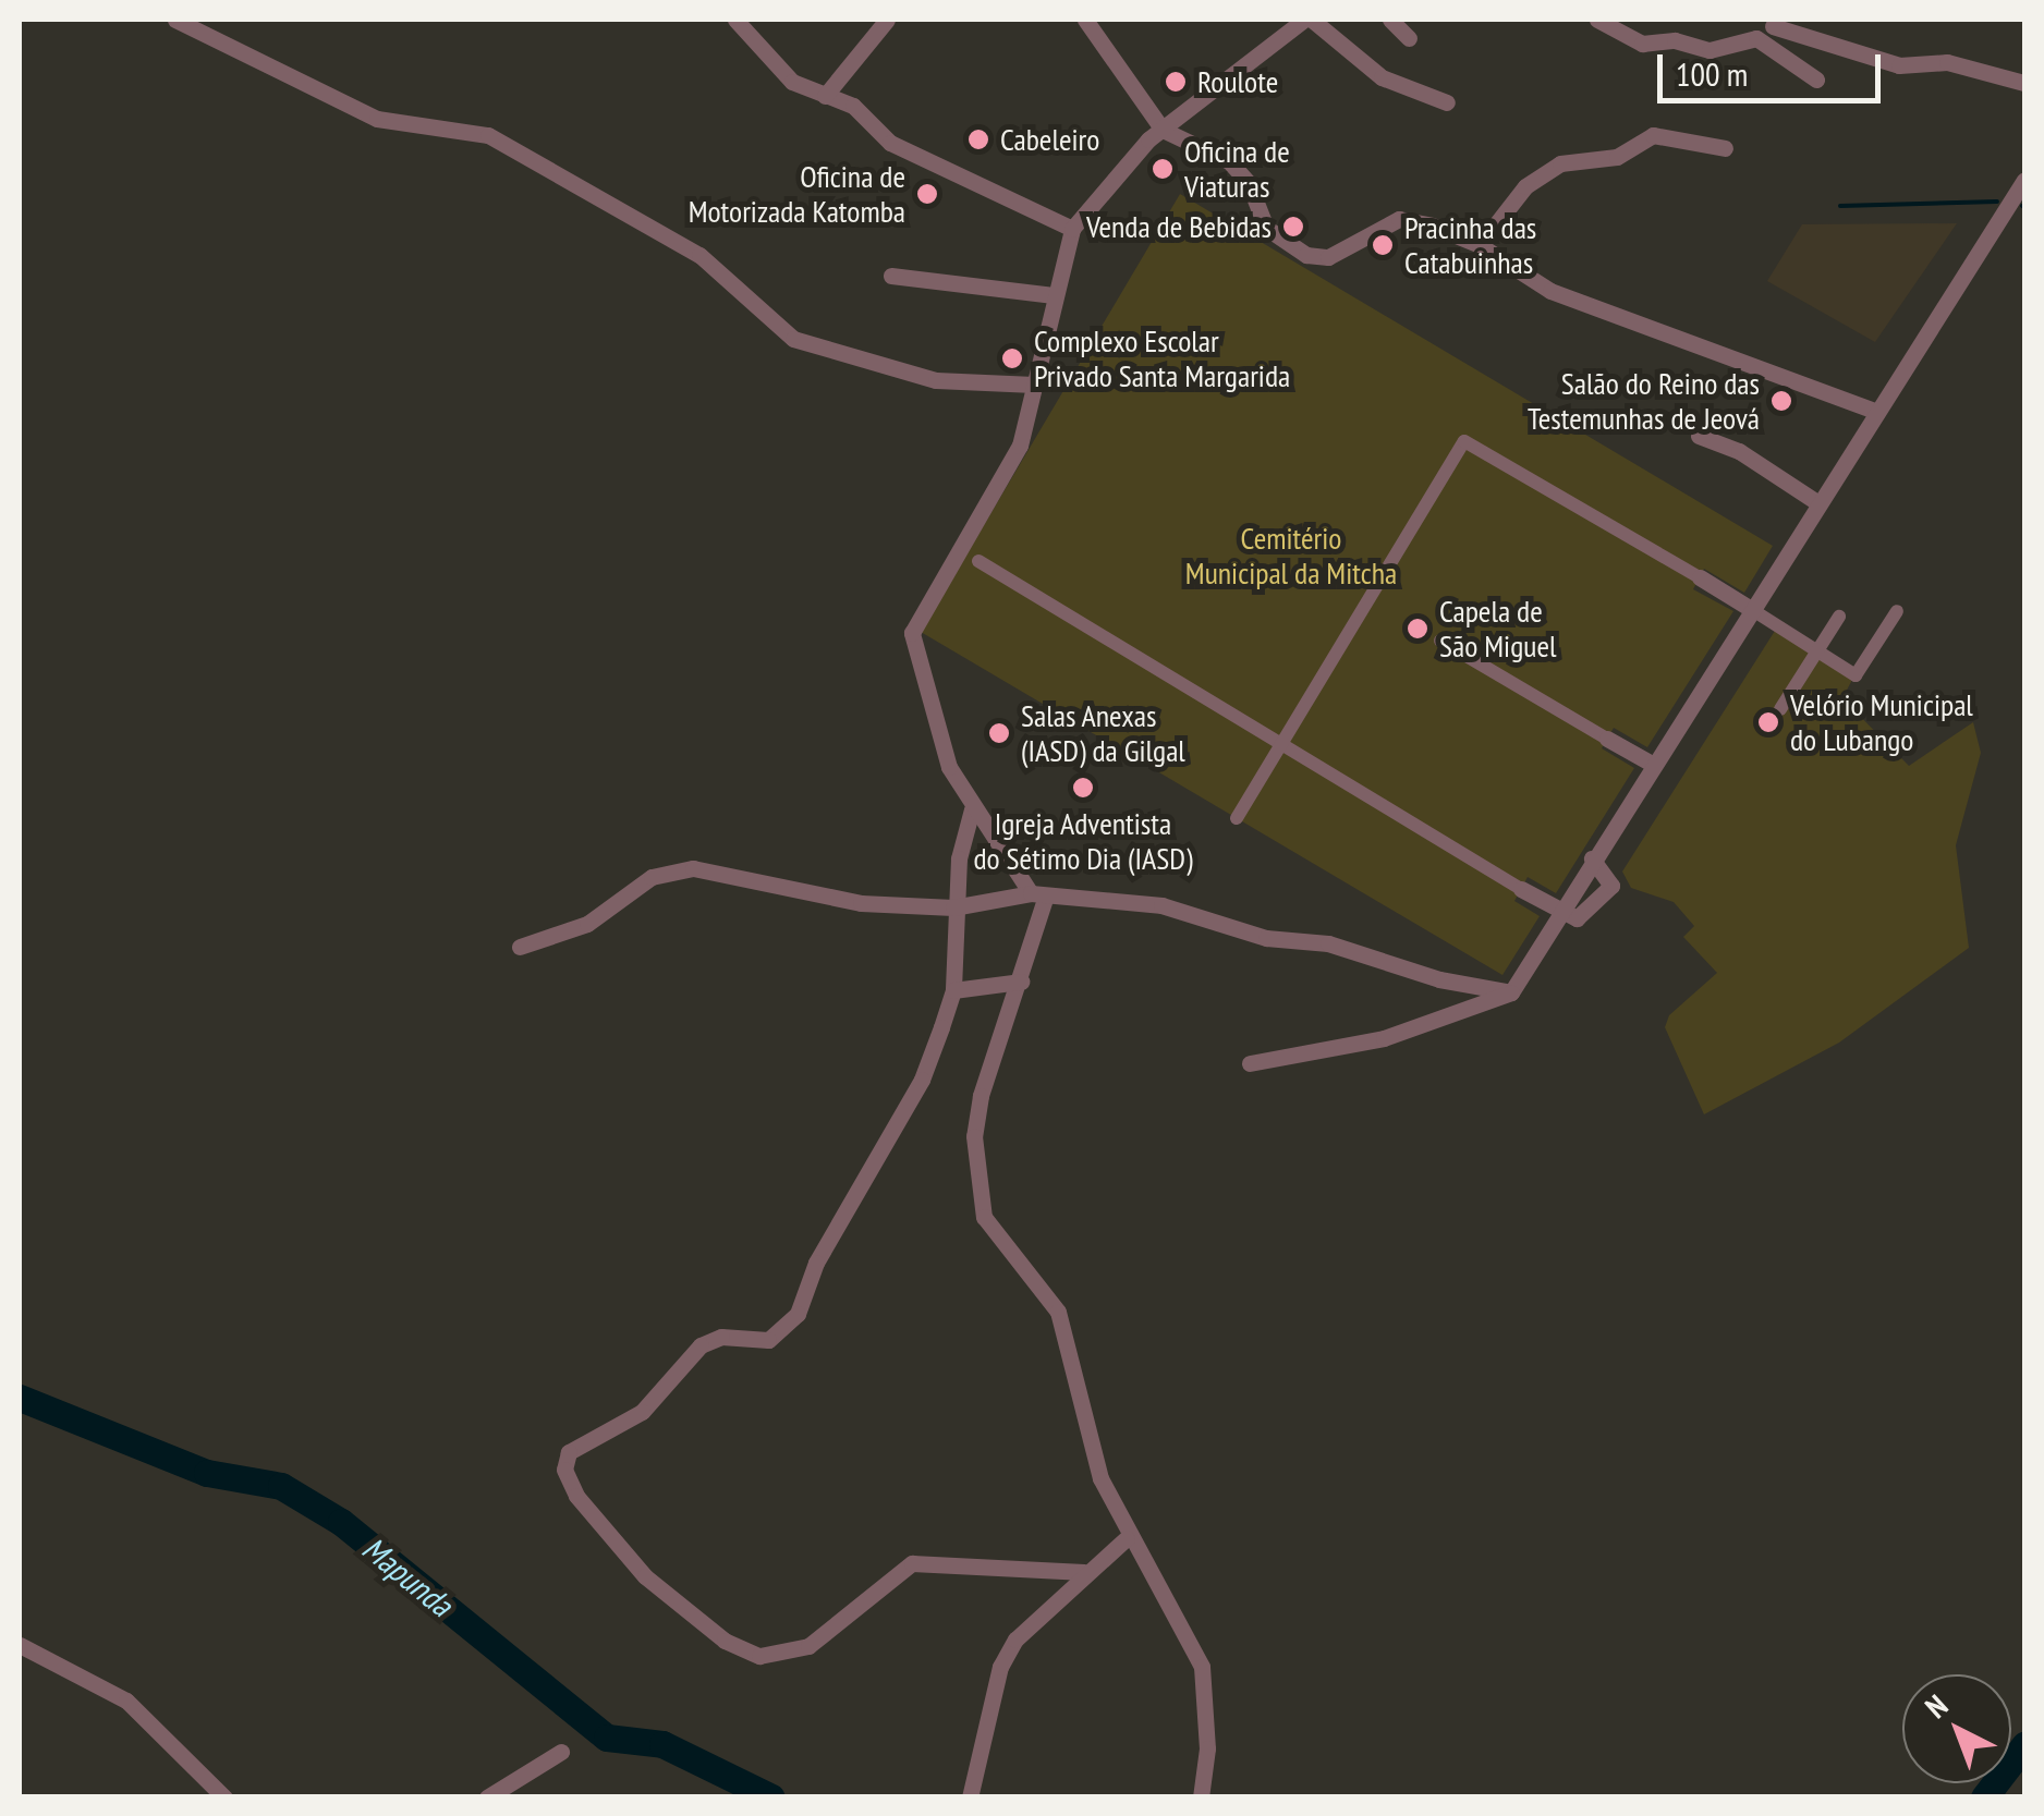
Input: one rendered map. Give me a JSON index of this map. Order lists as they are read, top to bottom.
{
  "water": ["Mapunda"],
  "parks": ["Cemitério Municipal da Mitcha"],
  "places": [
    "Roulote",
    "Cabeleiro",
    "Oficina de Viaturas",
    "Oficina de Motorizada Katomba",
    "Venda de Bebidas",
    "Pracinha das Catabuinhas",
    "Complexo Escolar Privado Santa Margarida",
    "Salão do Reino das Testemunhas de Jeová",
    "Capela de São Miguel",
    "Velório Municipal do Lubango",
    "Salas Anexas (IASD) da Gilgal",
    "Igreja Adventista do Sétimo Dia (IASD)"
  ],
  "scale_bar": "100 m",
  "north": "top left"
}
